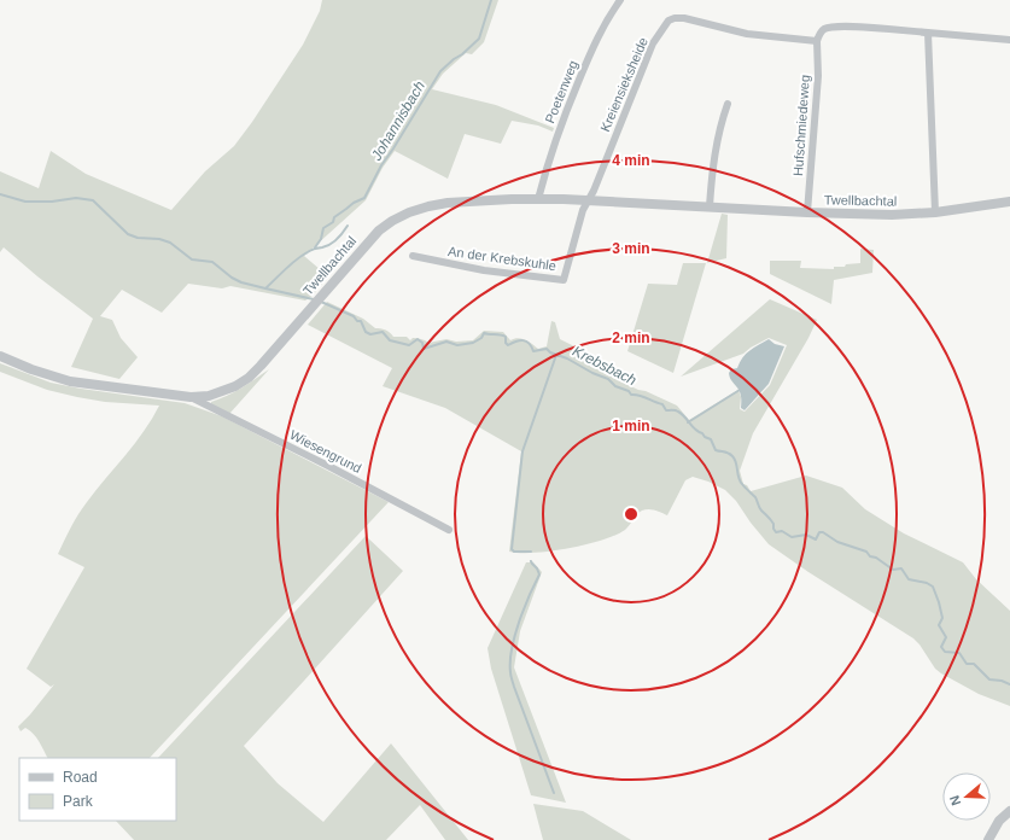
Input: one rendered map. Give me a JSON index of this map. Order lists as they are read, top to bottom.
{
  "streets": {
    "street": [
      "Kreiensieksheide",
      "Poetenweg",
      "Hufschmiedeweg",
      "Twellbachtal",
      "An der Krebskuhle",
      "Wiesengrund"
    ]
  },
  "crossings": [
    ["Kreiensieksheide", "Hufschmiedeweg"],
    ["Kreiensieksheide", "Twellbachtal"],
    ["Kreiensieksheide", "An der Krebskuhle"],
    ["Poetenweg", "Twellbachtal"],
    ["Hufschmiedeweg", "Twellbachtal"],
    ["Twellbachtal", "An der Krebskuhle"],
    ["Twellbachtal", "Wiesengrund"]
  ],
  "water": ["Johannisbach", "Krebsbach"],
  "legend": ["Road", "Park"],
  "north": "left",
  "rings": [
    "4 min",
    "3 min",
    "2 min",
    "1 min"
  ]
}
